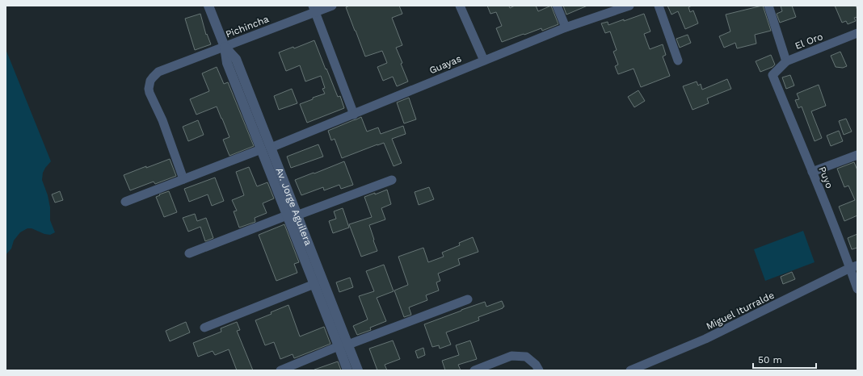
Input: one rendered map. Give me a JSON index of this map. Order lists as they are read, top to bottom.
{
  "streets": {
    "street": [
      "Pichincha",
      "El Oro",
      "Guayas",
      "Puyo",
      "Av. Jorge Aguilera",
      "Miguel Iturralde"
    ]
  },
  "crossings": [
    ["Pichincha", "Av. Jorge Aguilera"],
    ["El Oro", "Puyo"],
    ["Guayas", "Av. Jorge Aguilera"],
    ["Puyo", "Miguel Iturralde"]
  ],
  "scale_bar": "50 m"
}
